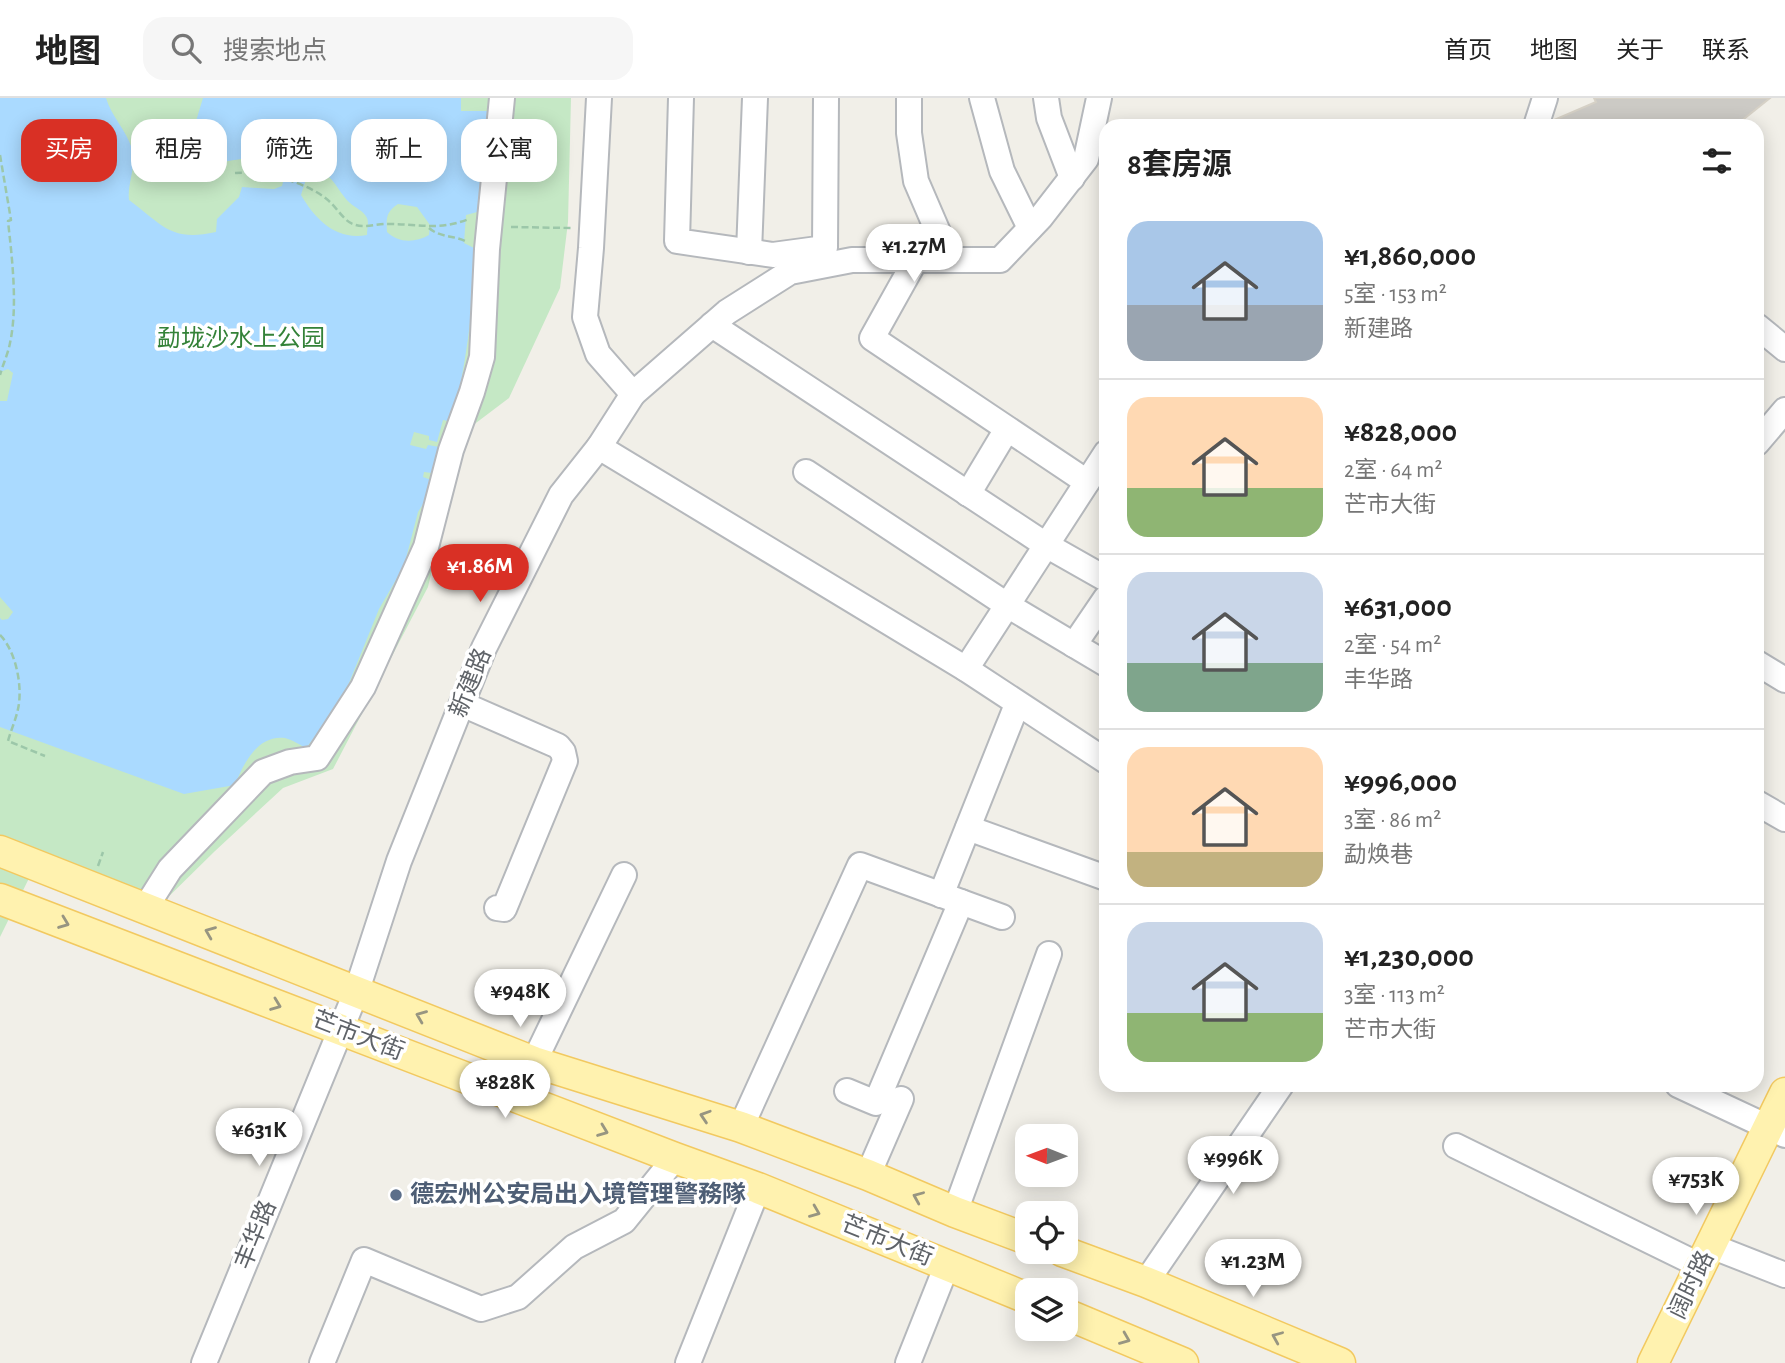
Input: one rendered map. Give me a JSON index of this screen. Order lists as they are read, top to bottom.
{
  "streets": {
    "main road": ["芒市大街", "阔时路"],
    "street": ["新建路", "丰华路"]
  },
  "crossings": [
    ["新建路", "芒市大街"],
    ["新建路", "丰华路"],
    ["芒市大街", "丰华路"]
  ],
  "parks": ["勐垅沙水上公园"],
  "places": ["德宏州公安局出入境管理警務隊"],
  "north": "left",
  "page": {
    "header": "地图",
    "search": "搜索地点",
    "nav": [
      "首页",
      "地图",
      "关于",
      "联系"
    ],
    "chip": [
      "买房",
      "租房",
      "筛选",
      "新上",
      "公寓"
    ],
    "heading": "8套房源",
    "list": [
      {
        "name": "¥1,860,000",
        "note": "5室 · 153 m² · 新建路"
      },
      {
        "name": "¥828,000",
        "note": "2室 · 64 m² · 芒市大街"
      },
      {
        "name": "¥631,000",
        "note": "2室 · 54 m² · 丰华路"
      },
      {
        "name": "¥996,000",
        "note": "3室 · 86 m² · 勐焕巷"
      },
      {
        "name": "¥1,230,000",
        "note": "3室 · 113 m² · 芒市大街"
      }
    ],
    "price": [
      "¥1.27M",
      "¥1.86M",
      "¥948K",
      "¥828K",
      "¥631K",
      "¥996K",
      "¥753K",
      "¥1.23M"
    ]
  }
}
